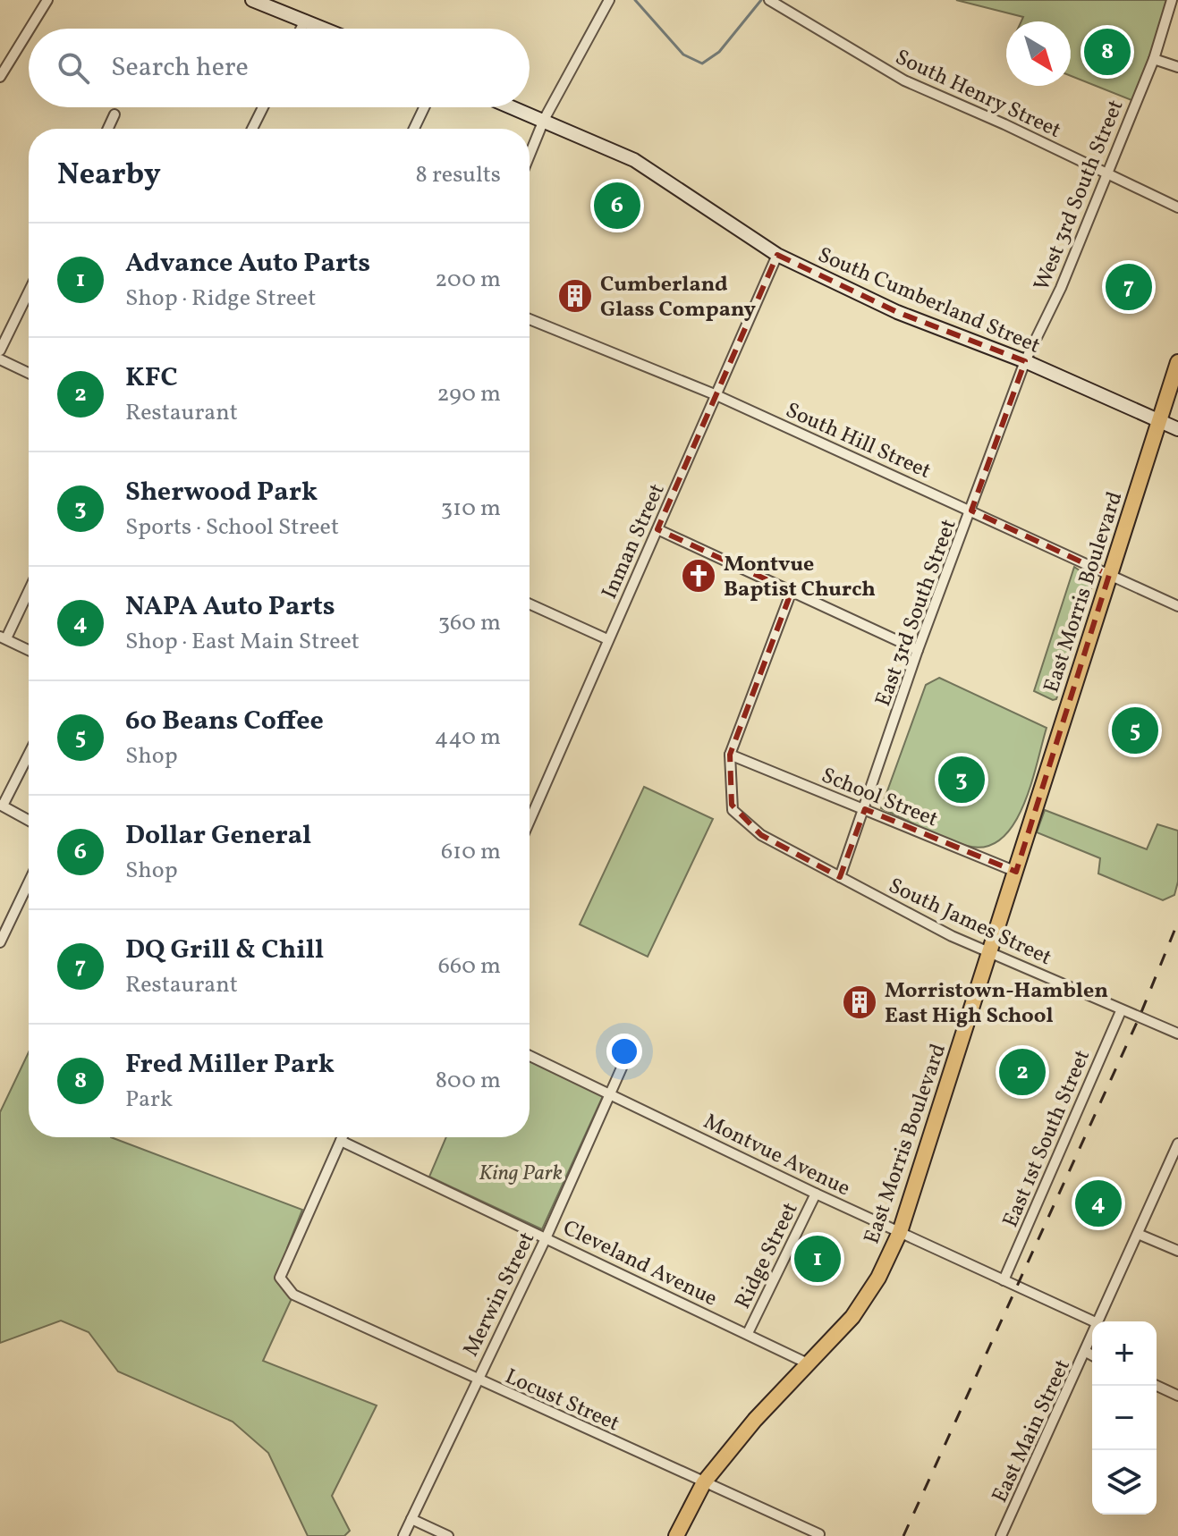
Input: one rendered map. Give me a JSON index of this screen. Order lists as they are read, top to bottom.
{
  "streets": {
    "main road": ["South Cumberland Street", "East Morris Boulevard"],
    "street": [
      "South Henry Street",
      "West 3rd South Street",
      "South Hill Street",
      "Inman Street",
      "East 3rd South Street",
      "School Street",
      "South James Street",
      "East 1st South Street",
      "Montvue Avenue",
      "Ridge Street",
      "Cleveland Avenue",
      "Merwin Street",
      "Locust Street",
      "East Main Street"
    ]
  },
  "crossings": [
    ["South Henry Street", "West 3rd South Street"],
    ["West 3rd South Street", "South Cumberland Street"],
    ["West 3rd South Street", "East 3rd South Street"],
    ["South Cumberland Street", "Inman Street"],
    ["South Cumberland Street", "East Morris Boulevard"],
    ["South Cumberland Street", "East 3rd South Street"],
    ["South Hill Street", "Inman Street"],
    ["South Hill Street", "East Morris Boulevard"],
    ["South Hill Street", "East 3rd South Street"],
    ["East Morris Boulevard", "School Street"],
    ["East Morris Boulevard", "South James Street"],
    ["East Morris Boulevard", "Montvue Avenue"],
    ["East Morris Boulevard", "Cleveland Avenue"],
    ["East Morris Boulevard", "Locust Street"],
    ["East 3rd South Street", "School Street"],
    ["East 3rd South Street", "South James Street"],
    ["School Street", "South James Street"],
    ["South James Street", "East 1st South Street"],
    ["East 1st South Street", "Montvue Avenue"],
    ["Montvue Avenue", "Ridge Street"],
    ["Montvue Avenue", "Merwin Street"],
    ["Ridge Street", "Cleveland Avenue"],
    ["Cleveland Avenue", "Merwin Street"],
    ["Cleveland Avenue", "Locust Street"],
    ["Merwin Street", "Locust Street"]
  ],
  "parks": ["King Park"],
  "places": {
    "building": ["Cumberland Glass Company", "Morristown-Hamblen East High School"],
    "church": ["Montvue Baptist Church"]
  },
  "north": "bottom right",
  "page": {
    "pins": [
      "8",
      "6",
      "7",
      "5",
      "3",
      "2",
      "4",
      "1"
    ],
    "search": "Search here",
    "heading": ["Nearby", "8 results"],
    "list": [
      {
        "mark": "1",
        "name": "Advance Auto Parts",
        "note": "Shop · Ridge Street",
        "value": "200 m"
      },
      {
        "mark": "2",
        "name": "KFC",
        "note": "Restaurant",
        "value": "290 m"
      },
      {
        "mark": "3",
        "name": "Sherwood Park",
        "note": "Sports · School Street",
        "value": "310 m"
      },
      {
        "mark": "4",
        "name": "NAPA Auto Parts",
        "note": "Shop · East Main Street",
        "value": "360 m"
      },
      {
        "mark": "5",
        "name": "60 Beans Coffee",
        "note": "Shop",
        "value": "440 m"
      },
      {
        "mark": "6",
        "name": "Dollar General",
        "note": "Shop",
        "value": "610 m"
      },
      {
        "mark": "7",
        "name": "DQ Grill & Chill",
        "note": "Restaurant",
        "value": "660 m"
      },
      {
        "mark": "8",
        "name": "Fred Miller Park",
        "note": "Park",
        "value": "800 m"
      }
    ],
    "map_buttons": ["+", "−"]
  }
}
